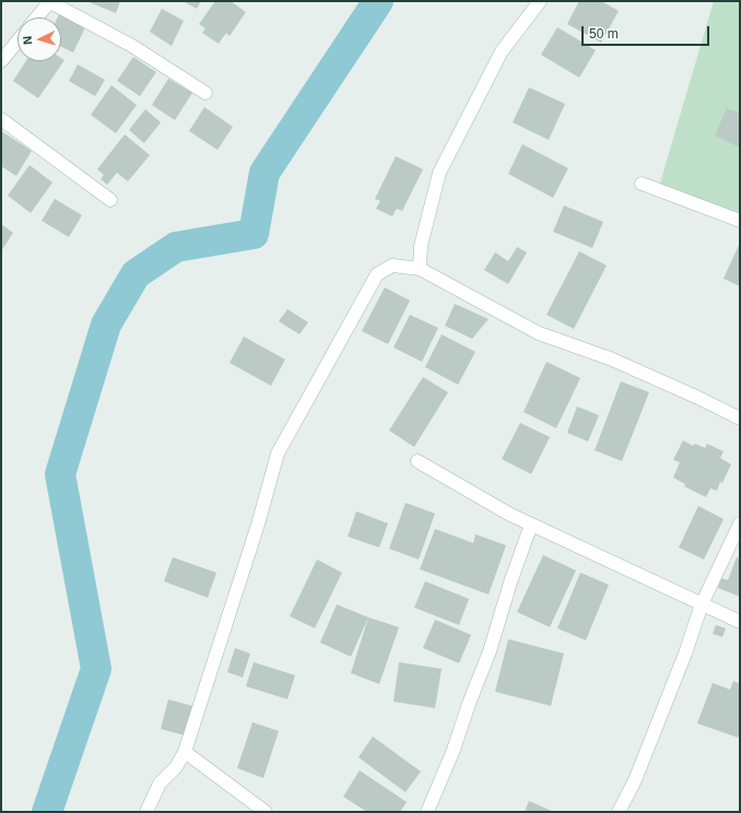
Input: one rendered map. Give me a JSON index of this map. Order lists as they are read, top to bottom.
{
  "scale_bar": "50 m",
  "north": "left"
}
